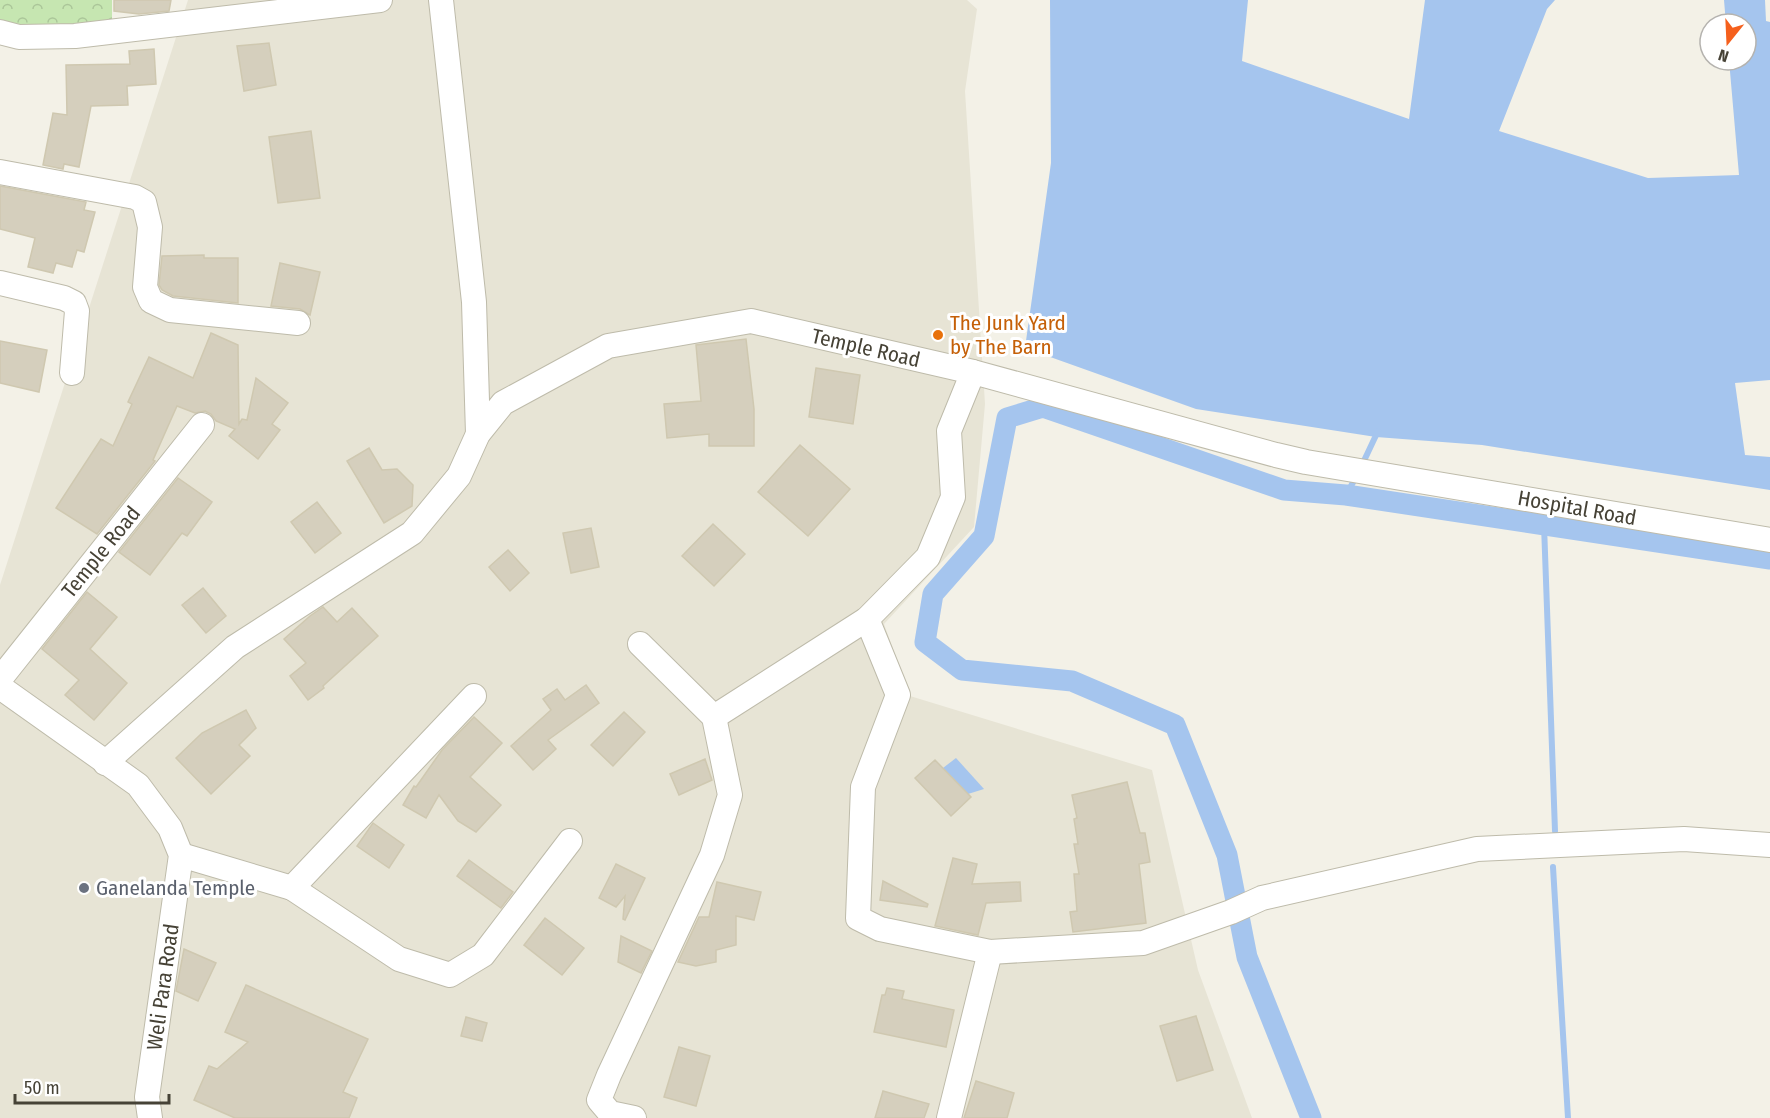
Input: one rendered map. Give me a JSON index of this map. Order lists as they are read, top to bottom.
{
  "streets": {
    "street": ["Temple Road", "Hospital Road", "Weli Para Road"]
  },
  "crossings": [
    ["Temple Road", "Hospital Road"]
  ],
  "places": ["The Junk Yard by The Barn", "Ganelanda Temple"],
  "scale_bar": "50 m",
  "north": "bottom"
}
